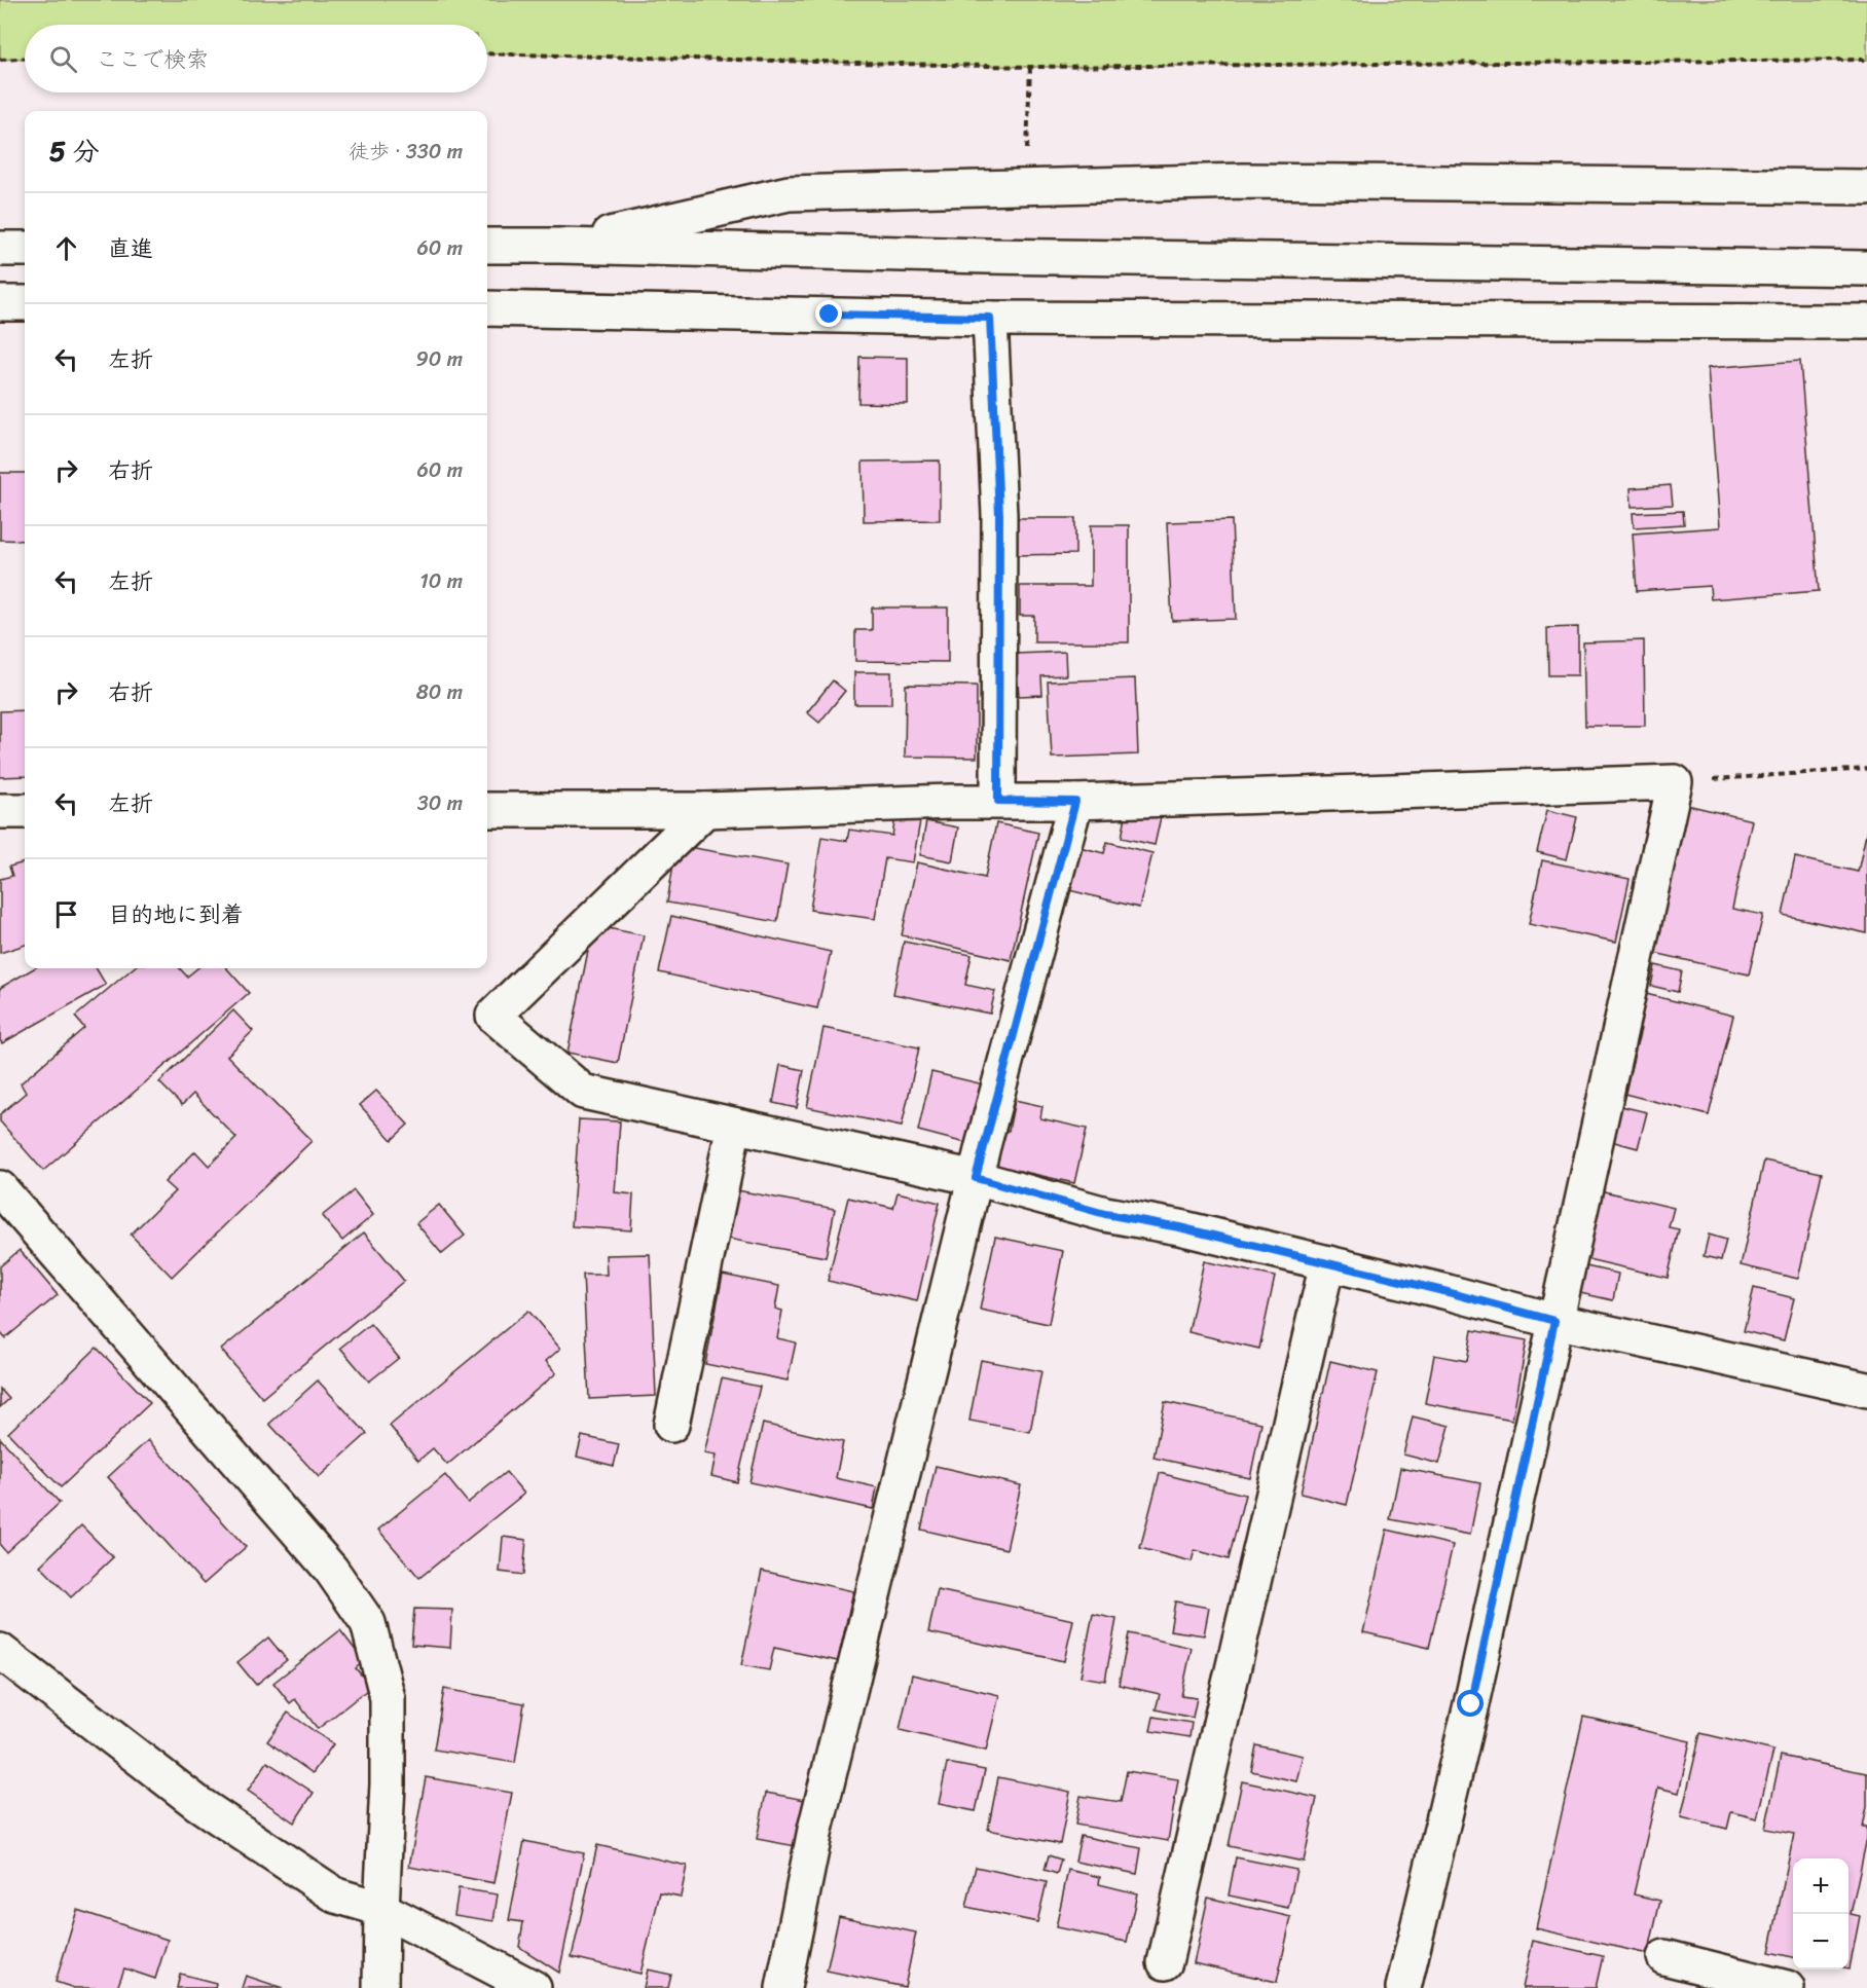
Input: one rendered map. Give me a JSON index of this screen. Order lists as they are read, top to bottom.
{
  "page": {
    "search": "ここで検索",
    "heading": ["5 分", "徒歩 · 330 m"],
    "list": [
      ["直進", "60 m"],
      ["左折", "90 m"],
      ["右折", "60 m"],
      ["左折", "10 m"],
      ["右折", "80 m"],
      ["左折", "30 m"],
      "目的地に到着"
    ],
    "map_buttons": ["+", "−"]
  }
}
